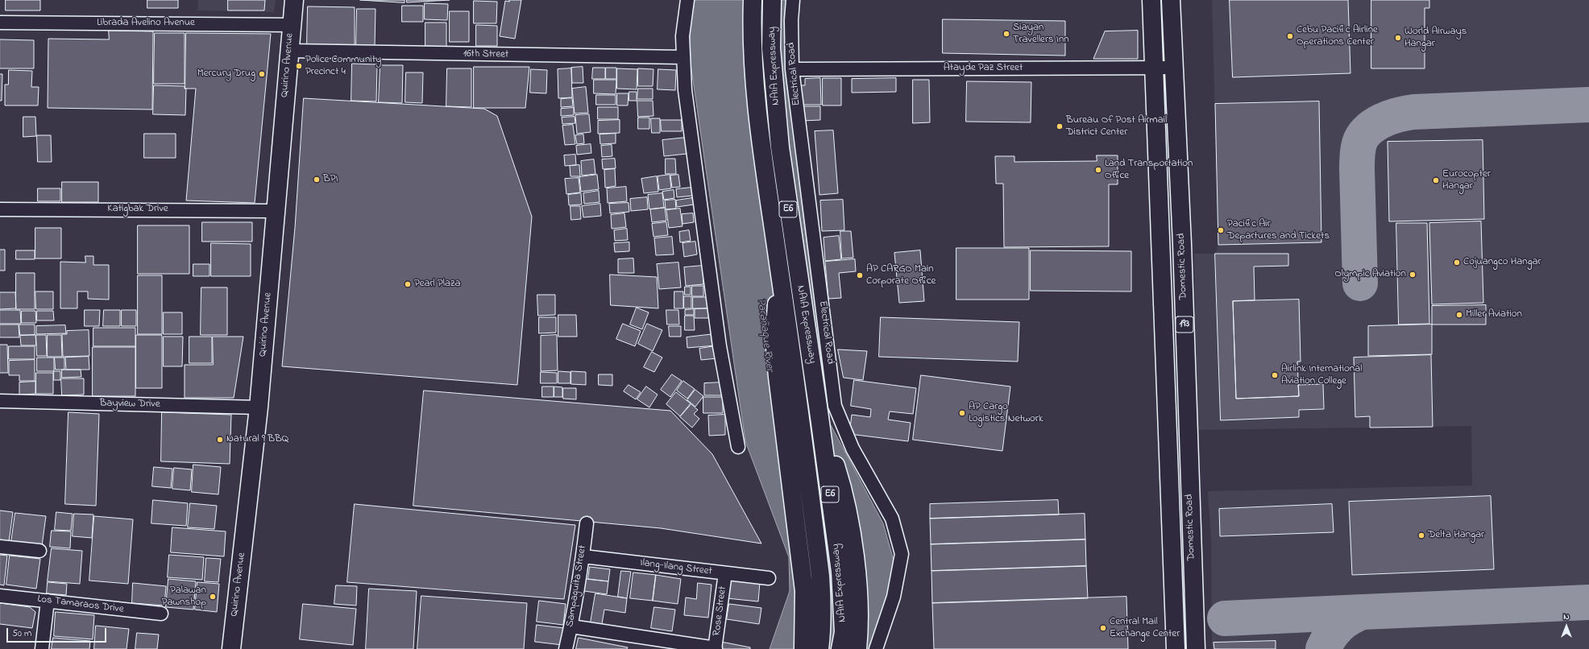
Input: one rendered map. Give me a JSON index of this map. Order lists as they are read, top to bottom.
{
  "streets": {
    "main road": [
      "Quirino Avenue",
      "NAIA Expressway",
      "E6",
      "Domestic Road",
      "193"
    ],
    "street": [
      "Librada Avelino Avenue",
      "16th Street",
      "Atayde Paz Street",
      "Electrical Road",
      "Katigbak Drive",
      "Bayview Drive",
      "Ilang-Ilang Street",
      "Sampaguita Street",
      "Los Tamaraos Drive",
      "Rose Street"
    ]
  },
  "crossings": [
    ["Librada Avelino Avenue", "Quirino Avenue"],
    ["16th Street", "Quirino Avenue"],
    ["Quirino Avenue", "Katigbak Drive"],
    ["Quirino Avenue", "Bayview Drive"],
    ["Atayde Paz Street", "Electrical Road"],
    ["Atayde Paz Street", "Domestic Road"],
    ["Ilang-Ilang Street", "Sampaguita Street"],
    ["Ilang-Ilang Street", "Rose Street"]
  ],
  "water": ["Parañaque River"],
  "places": [
    "Siayan Travellers Inn",
    "Cebu Pacific Airline Operations Center",
    "World Airways Hangar",
    "Police Community Precinct 4",
    "Mercury Drug",
    "Bureau Of Post Airmail District Center",
    "Land Transportation Office",
    "BPI",
    "Eurocopter Hangar",
    "Pacific Air Departures and Tickets",
    "Cojuangco Hangar",
    "Olympic Aviation",
    "AP CARGO Main Corporate Office",
    "Pearl Plaza",
    "Miller Aviation",
    "Airlink International Aviation College",
    "AP Cargo Logistics Network",
    "Natural 9 BBQ",
    "Delta Hangar",
    "Palawan Pawnshop",
    "Central Mail Exchange Center"
  ],
  "scale_bar": "50 m",
  "north": "top"
}
